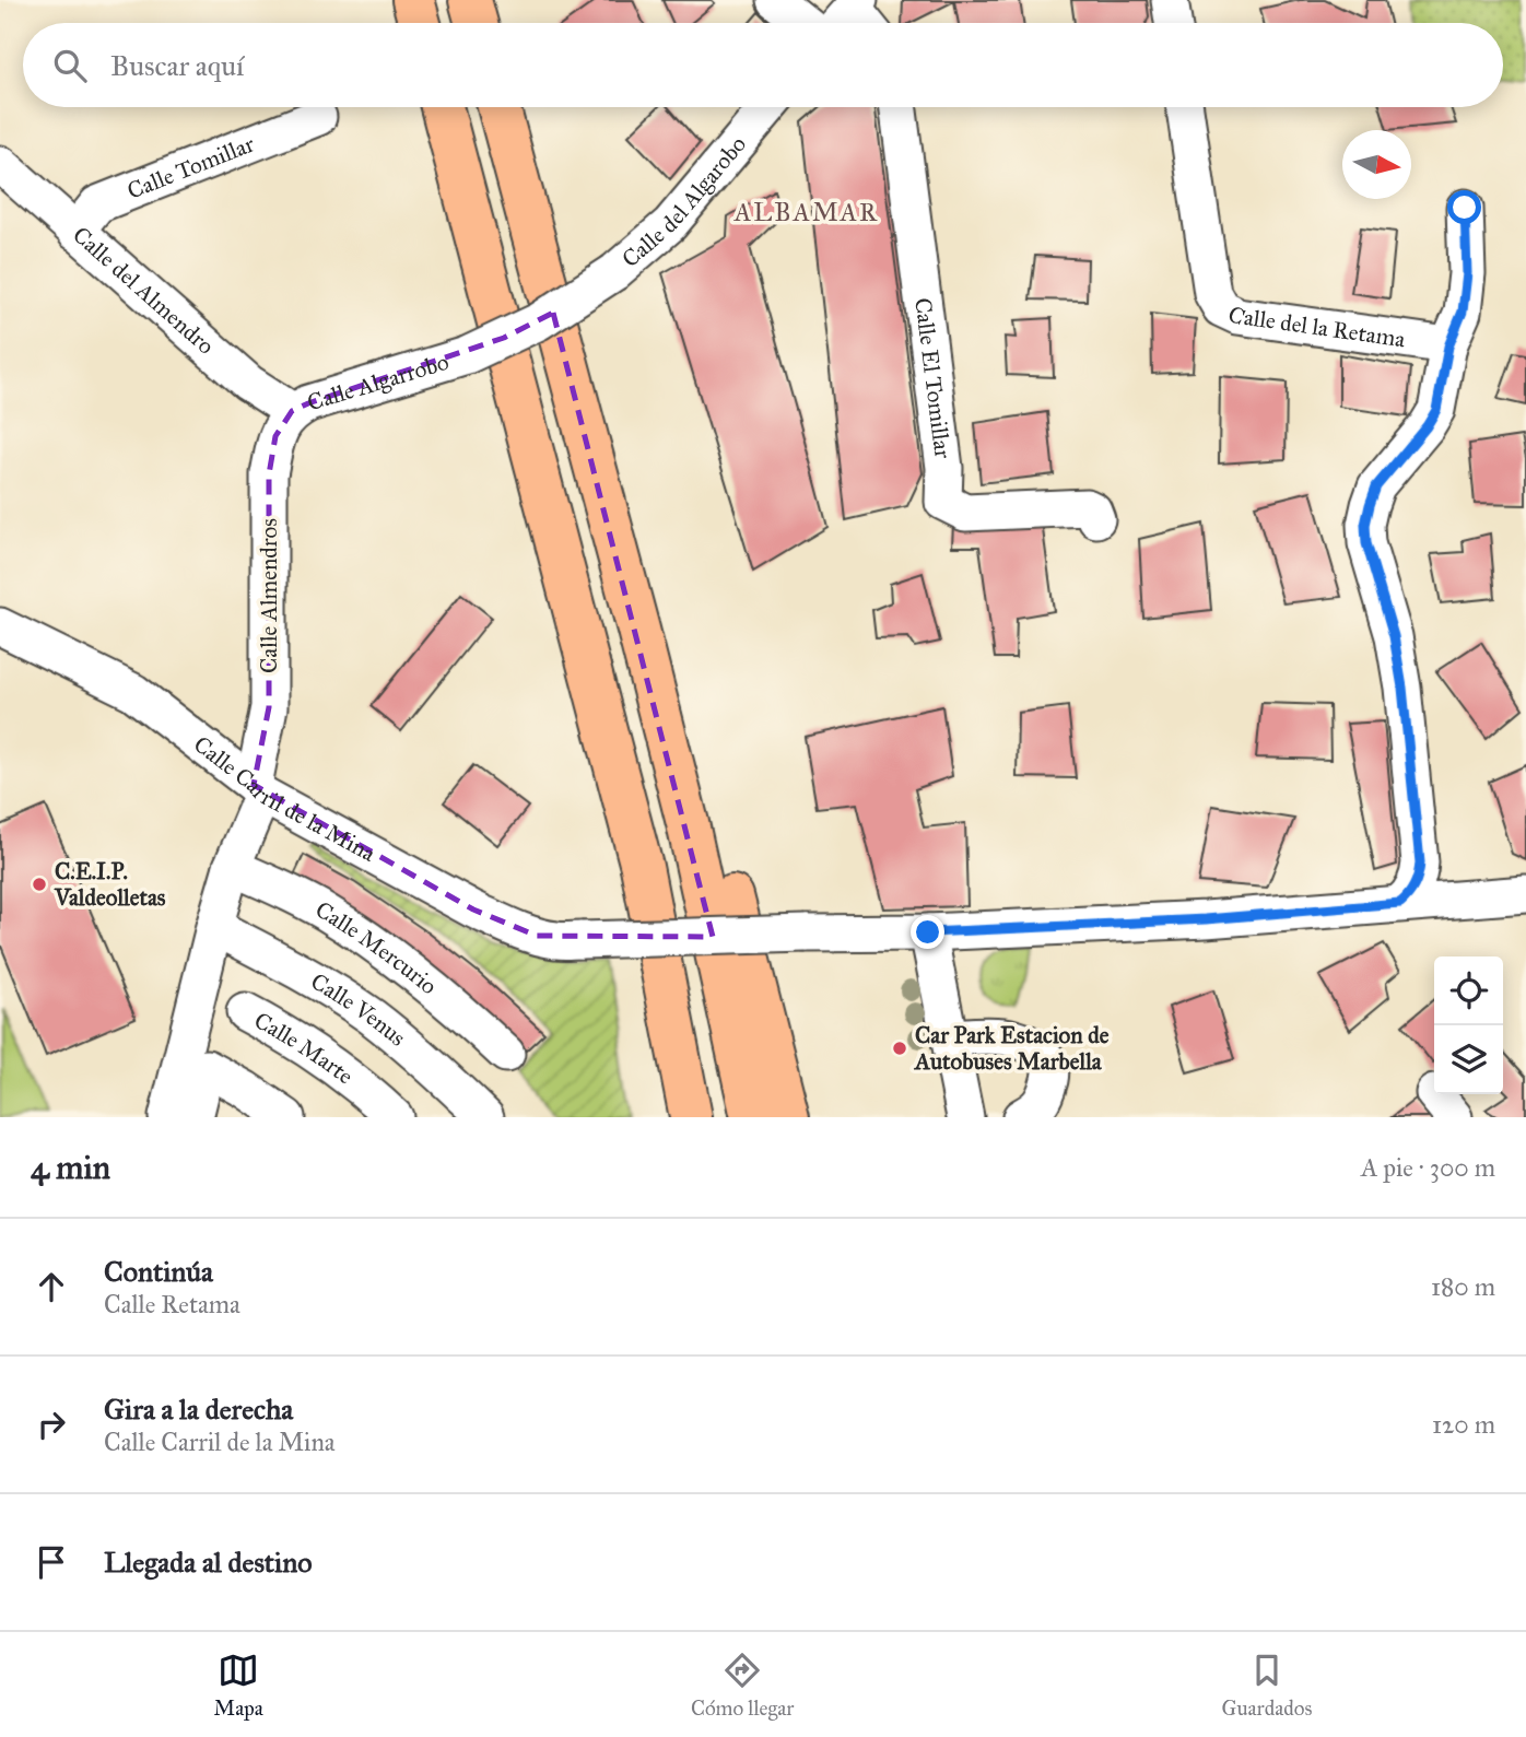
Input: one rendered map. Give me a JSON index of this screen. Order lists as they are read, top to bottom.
{
  "streets": {
    "street": [
      "Calle Tomillar",
      "Calle del Algarobo",
      "Calle del Almendro",
      "Calle del la Retama",
      "Calle El Tomillar",
      "Calle Algarrobo",
      "Calle Almendros",
      "Calle Carril de la Mina",
      "Calle Mercurio",
      "Calle Venus",
      "Calle Marte"
    ]
  },
  "crossings": [
    ["Calle Tomillar", "Calle del Almendro"],
    ["Calle del Algarobo", "Calle Algarrobo"],
    ["Calle del Almendro", "Calle Algarrobo"],
    ["Calle del Almendro", "Calle Almendros"],
    ["Calle Algarrobo", "Calle Almendros"],
    ["Calle Almendros", "Calle Carril de la Mina"],
    ["Calle Almendros", "Calle Mercurio"],
    ["Calle Almendros", "Calle Venus"]
  ],
  "districts": ["ALBAMAR"],
  "places": ["C.E.I.P. Valdeolletas", "Car Park Estacion de Autobuses Marbella"],
  "north": "right",
  "page": {
    "search": "Buscar aquí",
    "heading": ["4 min", "A pie · 300 m"],
    "list": [
      ["Continúa", "Calle Retama", "180 m"],
      ["Gira a la derecha", "Calle Carril de la Mina", "120 m"],
      "Llegada al destino"
    ],
    "nav": ["Mapa", "Cómo llegar", "Guardados"]
  }
}
